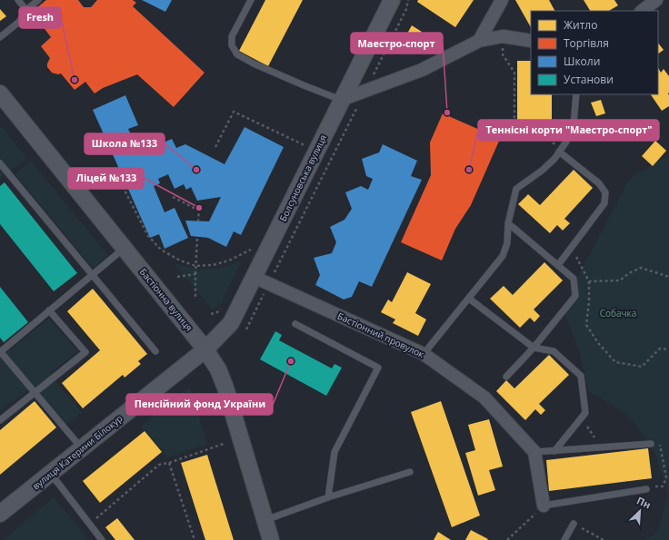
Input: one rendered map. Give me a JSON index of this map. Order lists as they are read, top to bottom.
{
  "streets": {
    "street": [
      "Болсуновська вулиця",
      "Бастіонна вулиця",
      "Бастіонний провулок",
      "вулиця Катерини Білокур"
    ]
  },
  "crossings": [
    ["Болсуновська вулиця", "Бастіонна вулиця"],
    ["Болсуновська вулиця", "Бастіонний провулок"],
    ["Болсуновська вулиця", "вулиця Катерини Білокур"],
    ["Бастіонна вулиця", "вулиця Катерини Білокур"]
  ],
  "parks": ["Собачка"],
  "places": [
    "Fresh",
    "Маестро-спорт",
    "Школа №133",
    "Теннісні корти \"Маестро-спорт\"",
    "Ліцей №133",
    "Пенсійний фонд України"
  ],
  "legend": [
    "Житло",
    "Торгівля",
    "Школи",
    "Установи"
  ],
  "north": "top right"
}
